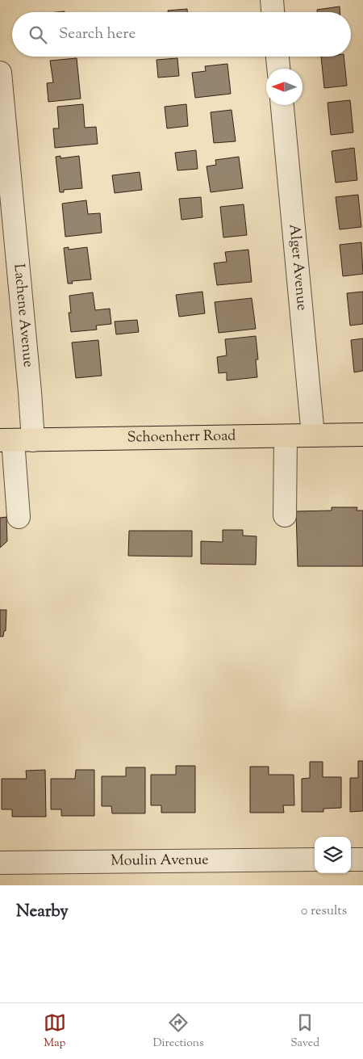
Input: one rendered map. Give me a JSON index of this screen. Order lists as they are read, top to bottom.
{
  "streets": {
    "main road": ["Schoenherr Road"],
    "street": ["Alger Avenue", "Lachene Avenue", "Moulin Avenue"]
  },
  "crossings": [
    ["Alger Avenue", "Schoenherr Road"],
    ["Lachene Avenue", "Schoenherr Road"]
  ],
  "north": "left",
  "page": {
    "search": "Search here",
    "heading": ["Nearby", "0 results"],
    "nav": ["Map", "Directions", "Saved"]
  }
}
